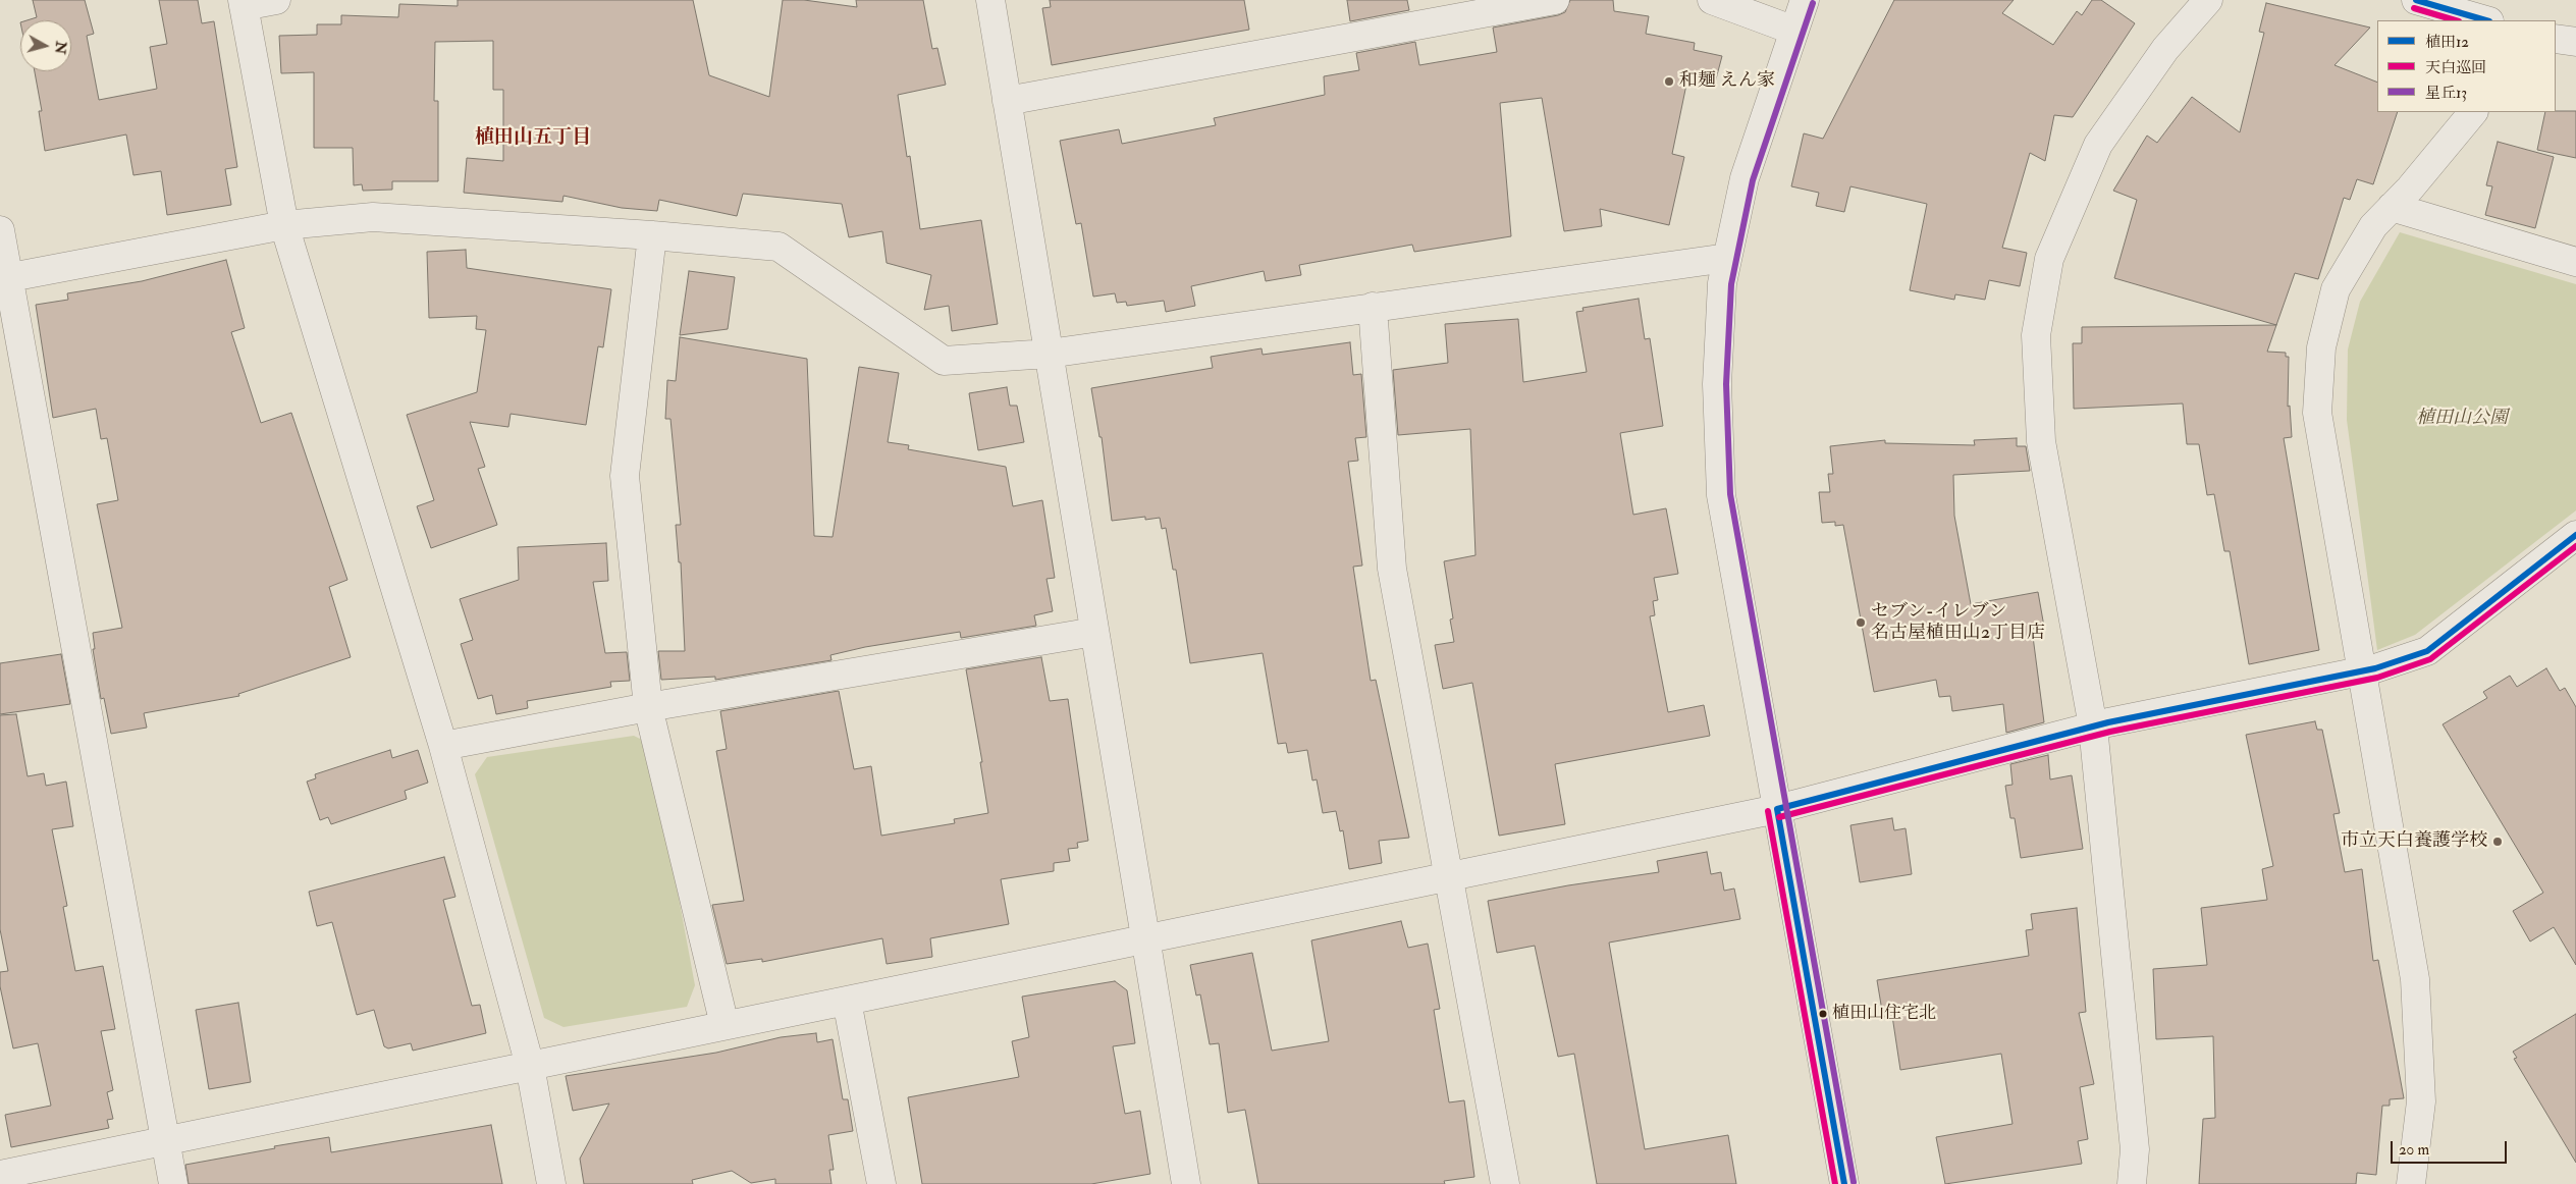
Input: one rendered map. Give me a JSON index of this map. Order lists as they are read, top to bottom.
{
  "districts": ["植田山五丁目"],
  "parks": ["植田山公園"],
  "places": [
    "和麺 えん家",
    "セブン-イレブン 名古屋植田山2丁目店",
    "市立天白養護学校",
    "植田山住宅北"
  ],
  "lines": ["transit line 植田12", "transit line 星丘13", "transit line 天白巡回"],
  "legend": ["植田12", "天白巡回", "星丘13"],
  "scale_bar": "20 m",
  "north": "right"
}
